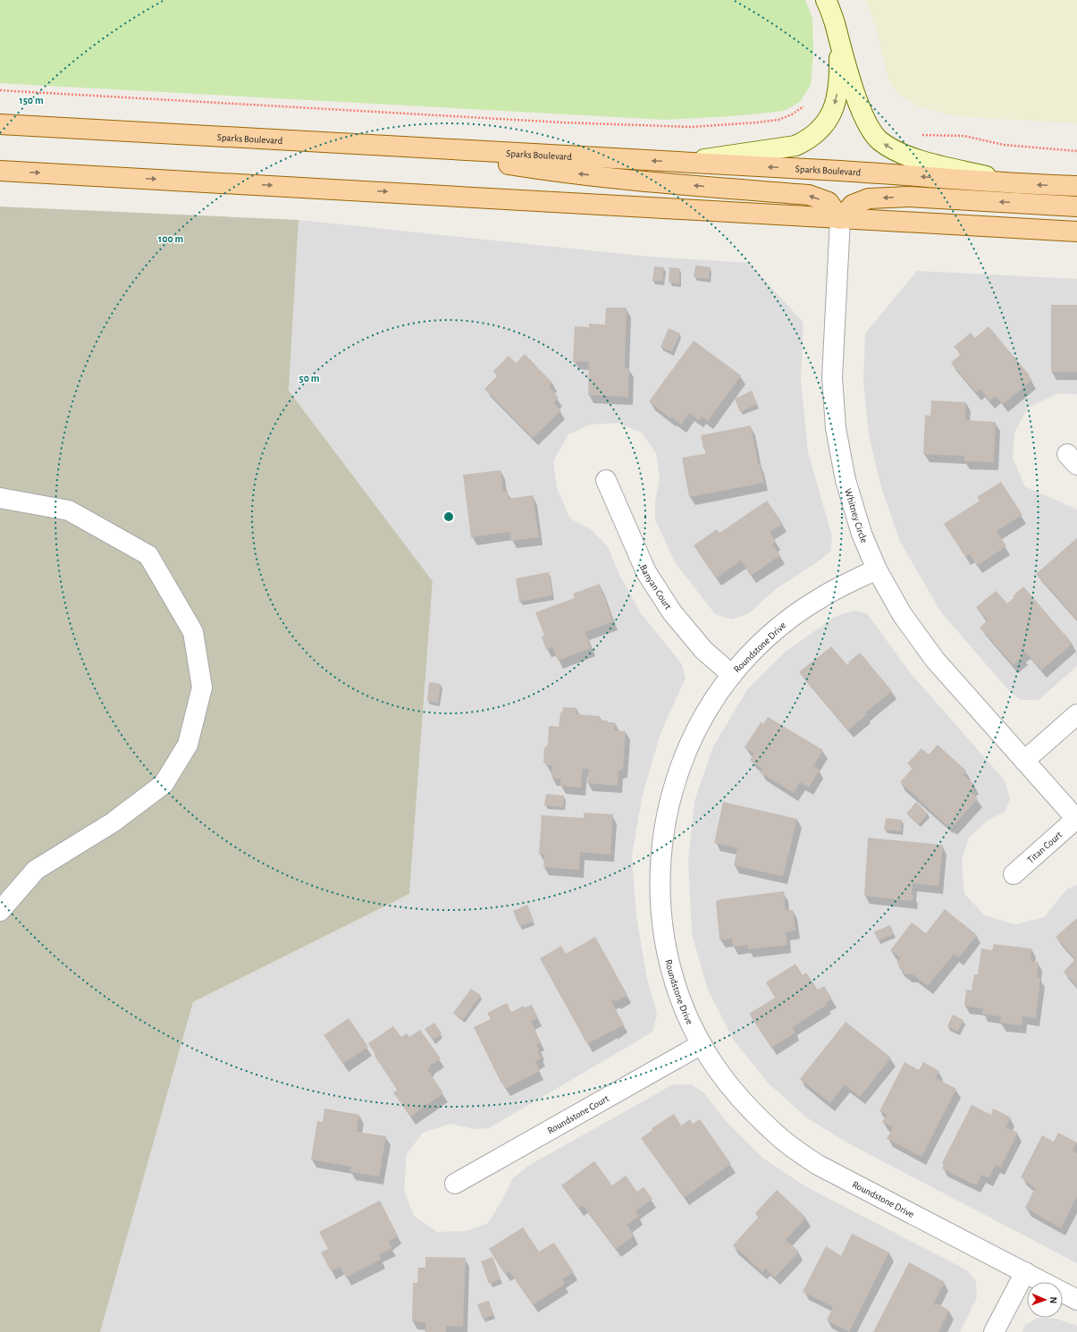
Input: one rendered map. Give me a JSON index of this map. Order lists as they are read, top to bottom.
{
  "streets": {
    "main road": ["Sparks Boulevard"],
    "street": [
      "Whitney Circle",
      "Banyan Court",
      "Roundstone Drive",
      "Titan Court",
      "Roundstone Court"
    ]
  },
  "crossings": [
    ["Whitney Circle", "Roundstone Drive"],
    ["Whitney Circle", "Titan Court"],
    ["Banyan Court", "Roundstone Drive"],
    ["Roundstone Drive", "Roundstone Court"]
  ],
  "north": "right",
  "rings": ["150 m", "100 m", "50 m"]
}
